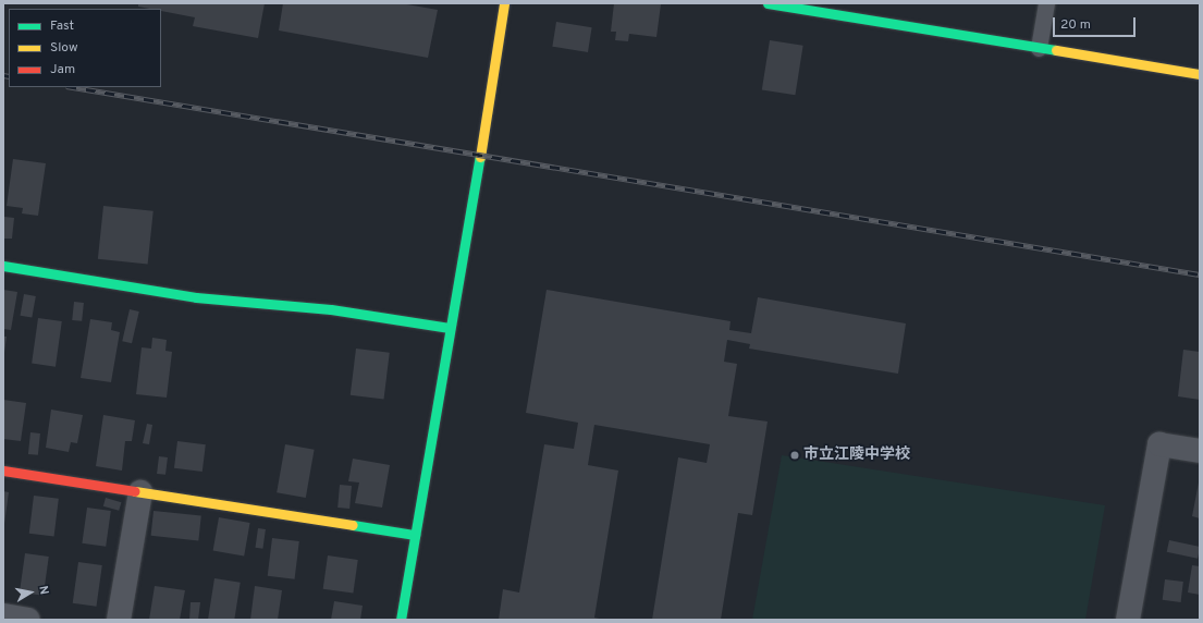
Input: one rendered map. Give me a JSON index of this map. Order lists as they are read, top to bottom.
{
  "places": ["市立江陵中学校"],
  "legend": ["Fast", "Slow", "Jam"],
  "scale_bar": "20 m",
  "north": "right"
}
